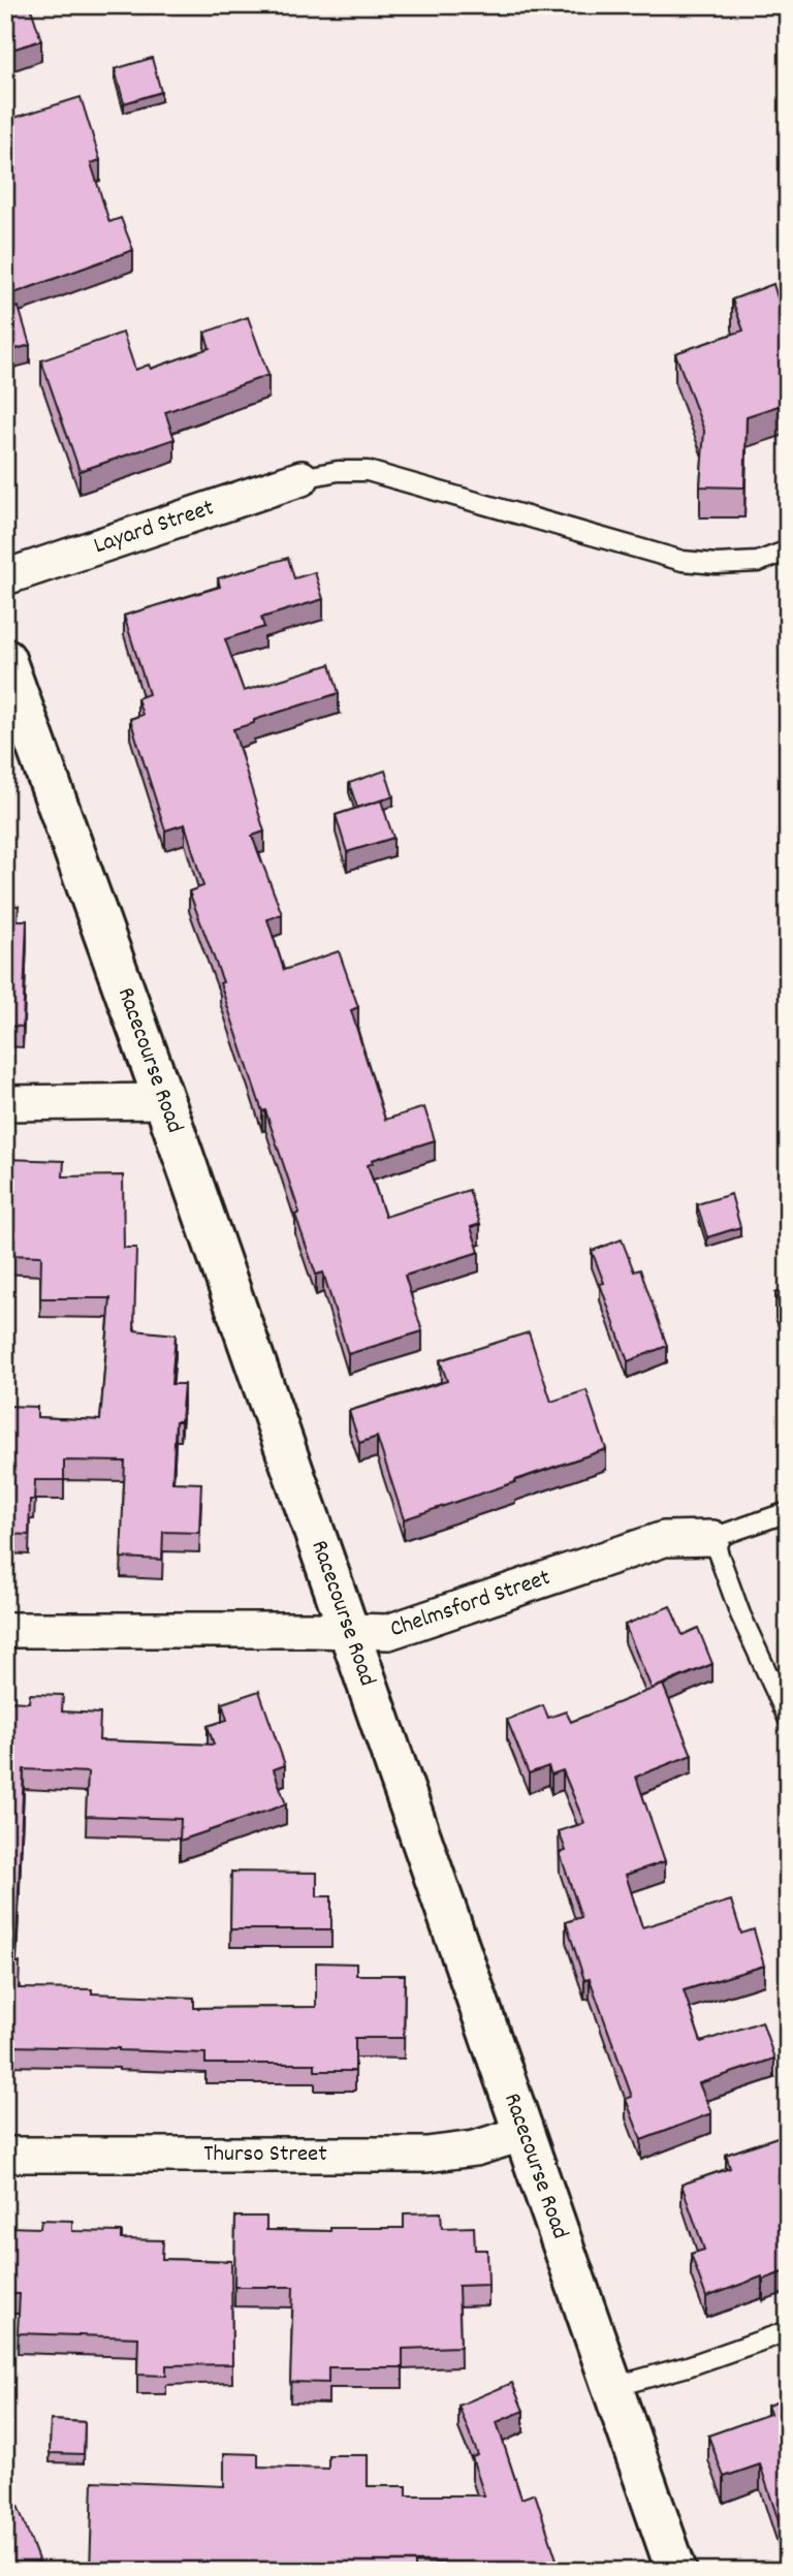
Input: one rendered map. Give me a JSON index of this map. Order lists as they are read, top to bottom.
{
  "streets": {
    "street": [
      "Layard Street",
      "Racecourse Road",
      "Chelmsford Street",
      "Thurso Street"
    ]
  },
  "crossings": [
    ["Racecourse Road", "Chelmsford Street"],
    ["Racecourse Road", "Thurso Street"]
  ]
}
